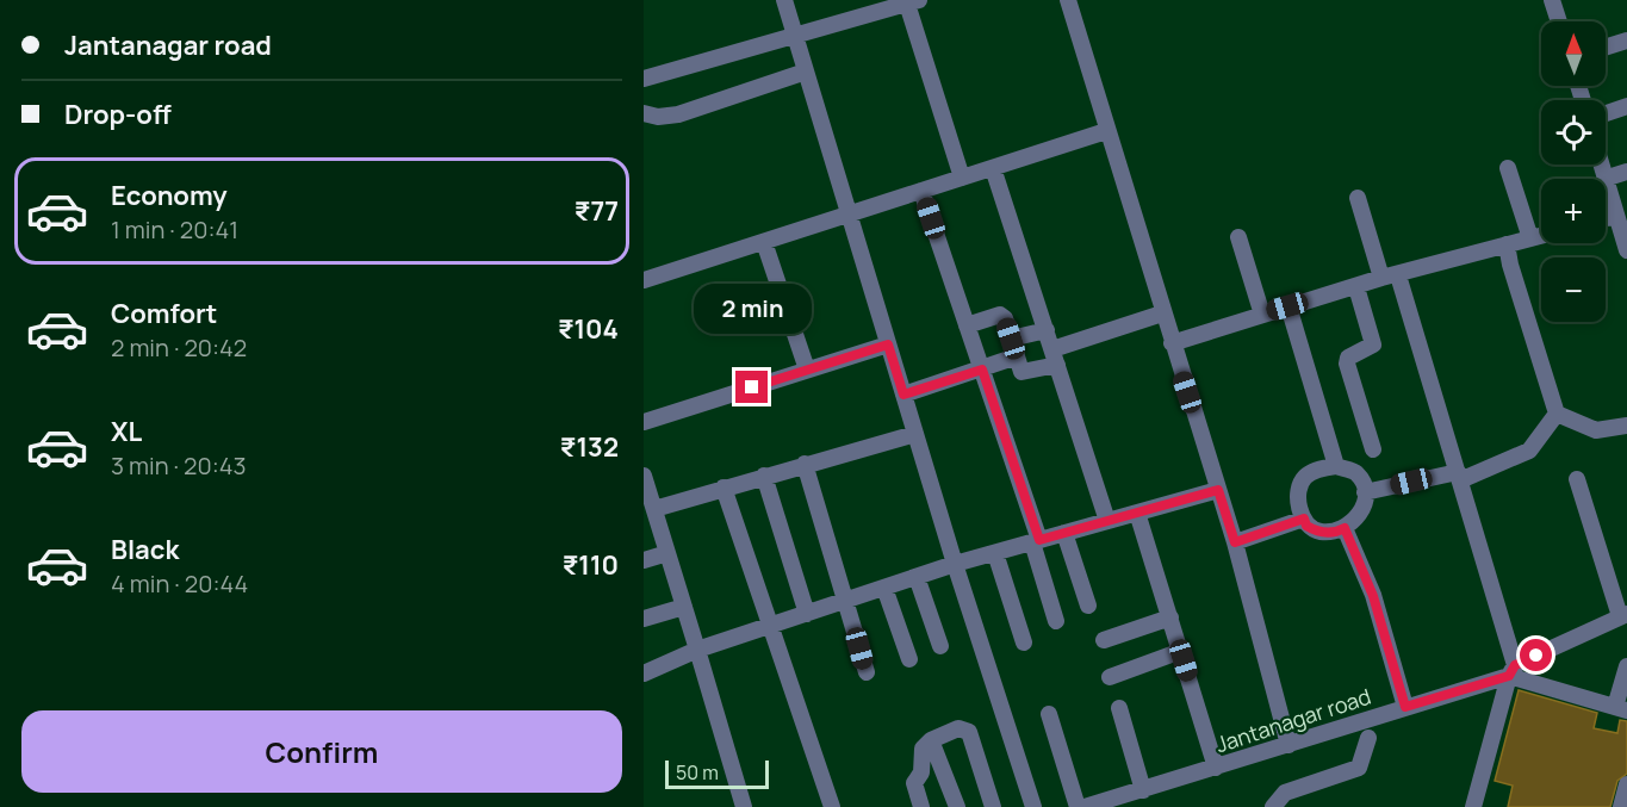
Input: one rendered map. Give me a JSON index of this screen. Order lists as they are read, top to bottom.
{
  "streets": {
    "street": ["Jantanagar road"]
  },
  "scale_bar": "50 m",
  "north": "top",
  "page": {
    "banner": ["Jantanagar road", "Drop-off"],
    "map_buttons": ["+", "−"],
    "list": [
      {
        "name": "Economy",
        "note": "1 min · 20:41",
        "value": "₹77"
      },
      {
        "name": "Comfort",
        "note": "2 min · 20:42",
        "value": "₹104"
      },
      {
        "name": "XL",
        "note": "3 min · 20:43",
        "value": "₹132"
      },
      {
        "name": "Black",
        "note": "4 min · 20:44",
        "value": "₹110"
      }
    ],
    "bubble": "2 min",
    "buttons": "Confirm",
    "scale": "50 m"
  }
}
